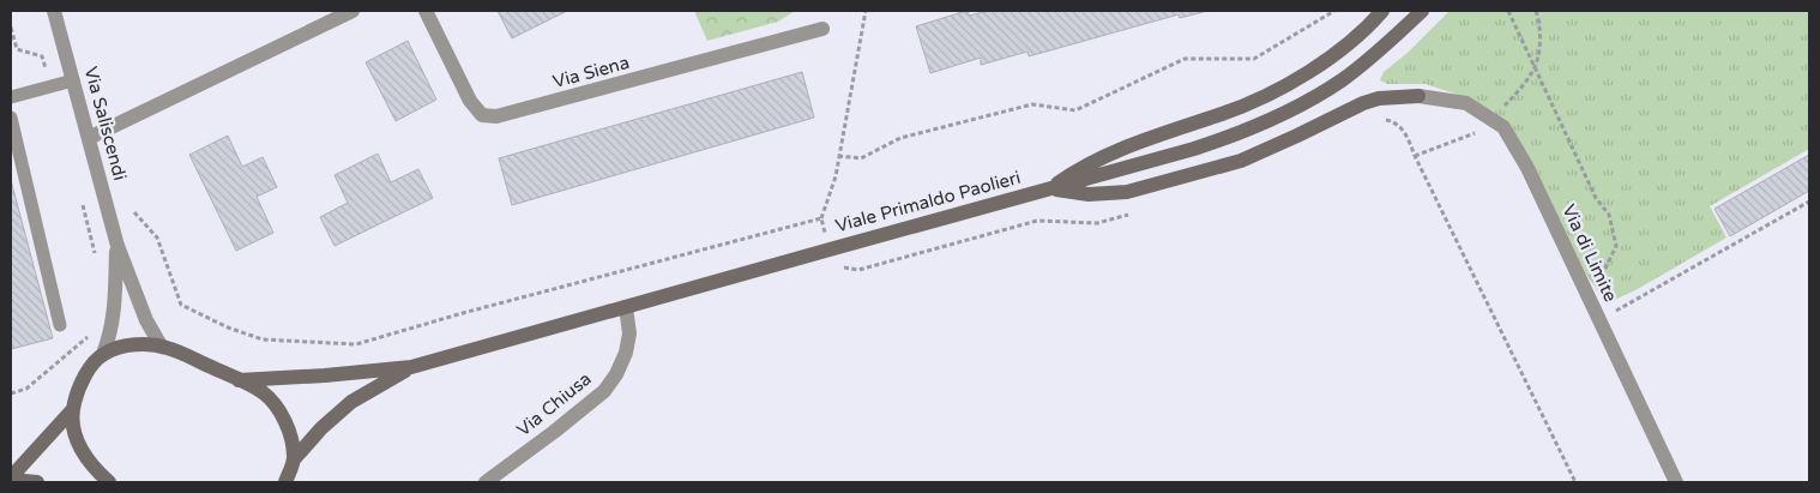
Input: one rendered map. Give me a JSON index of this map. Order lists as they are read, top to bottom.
{
  "streets": {
    "main road": ["Viale Primaldo Paolieri"],
    "street": [
      "Via Siena",
      "Via Saliscendi",
      "Via di Limite",
      "Via Chiusa"
    ]
  },
  "crossings": [
    ["Via Saliscendi", "Viale Primaldo Paolieri"],
    ["Viale Primaldo Paolieri", "Via Chiusa"]
  ]
}
